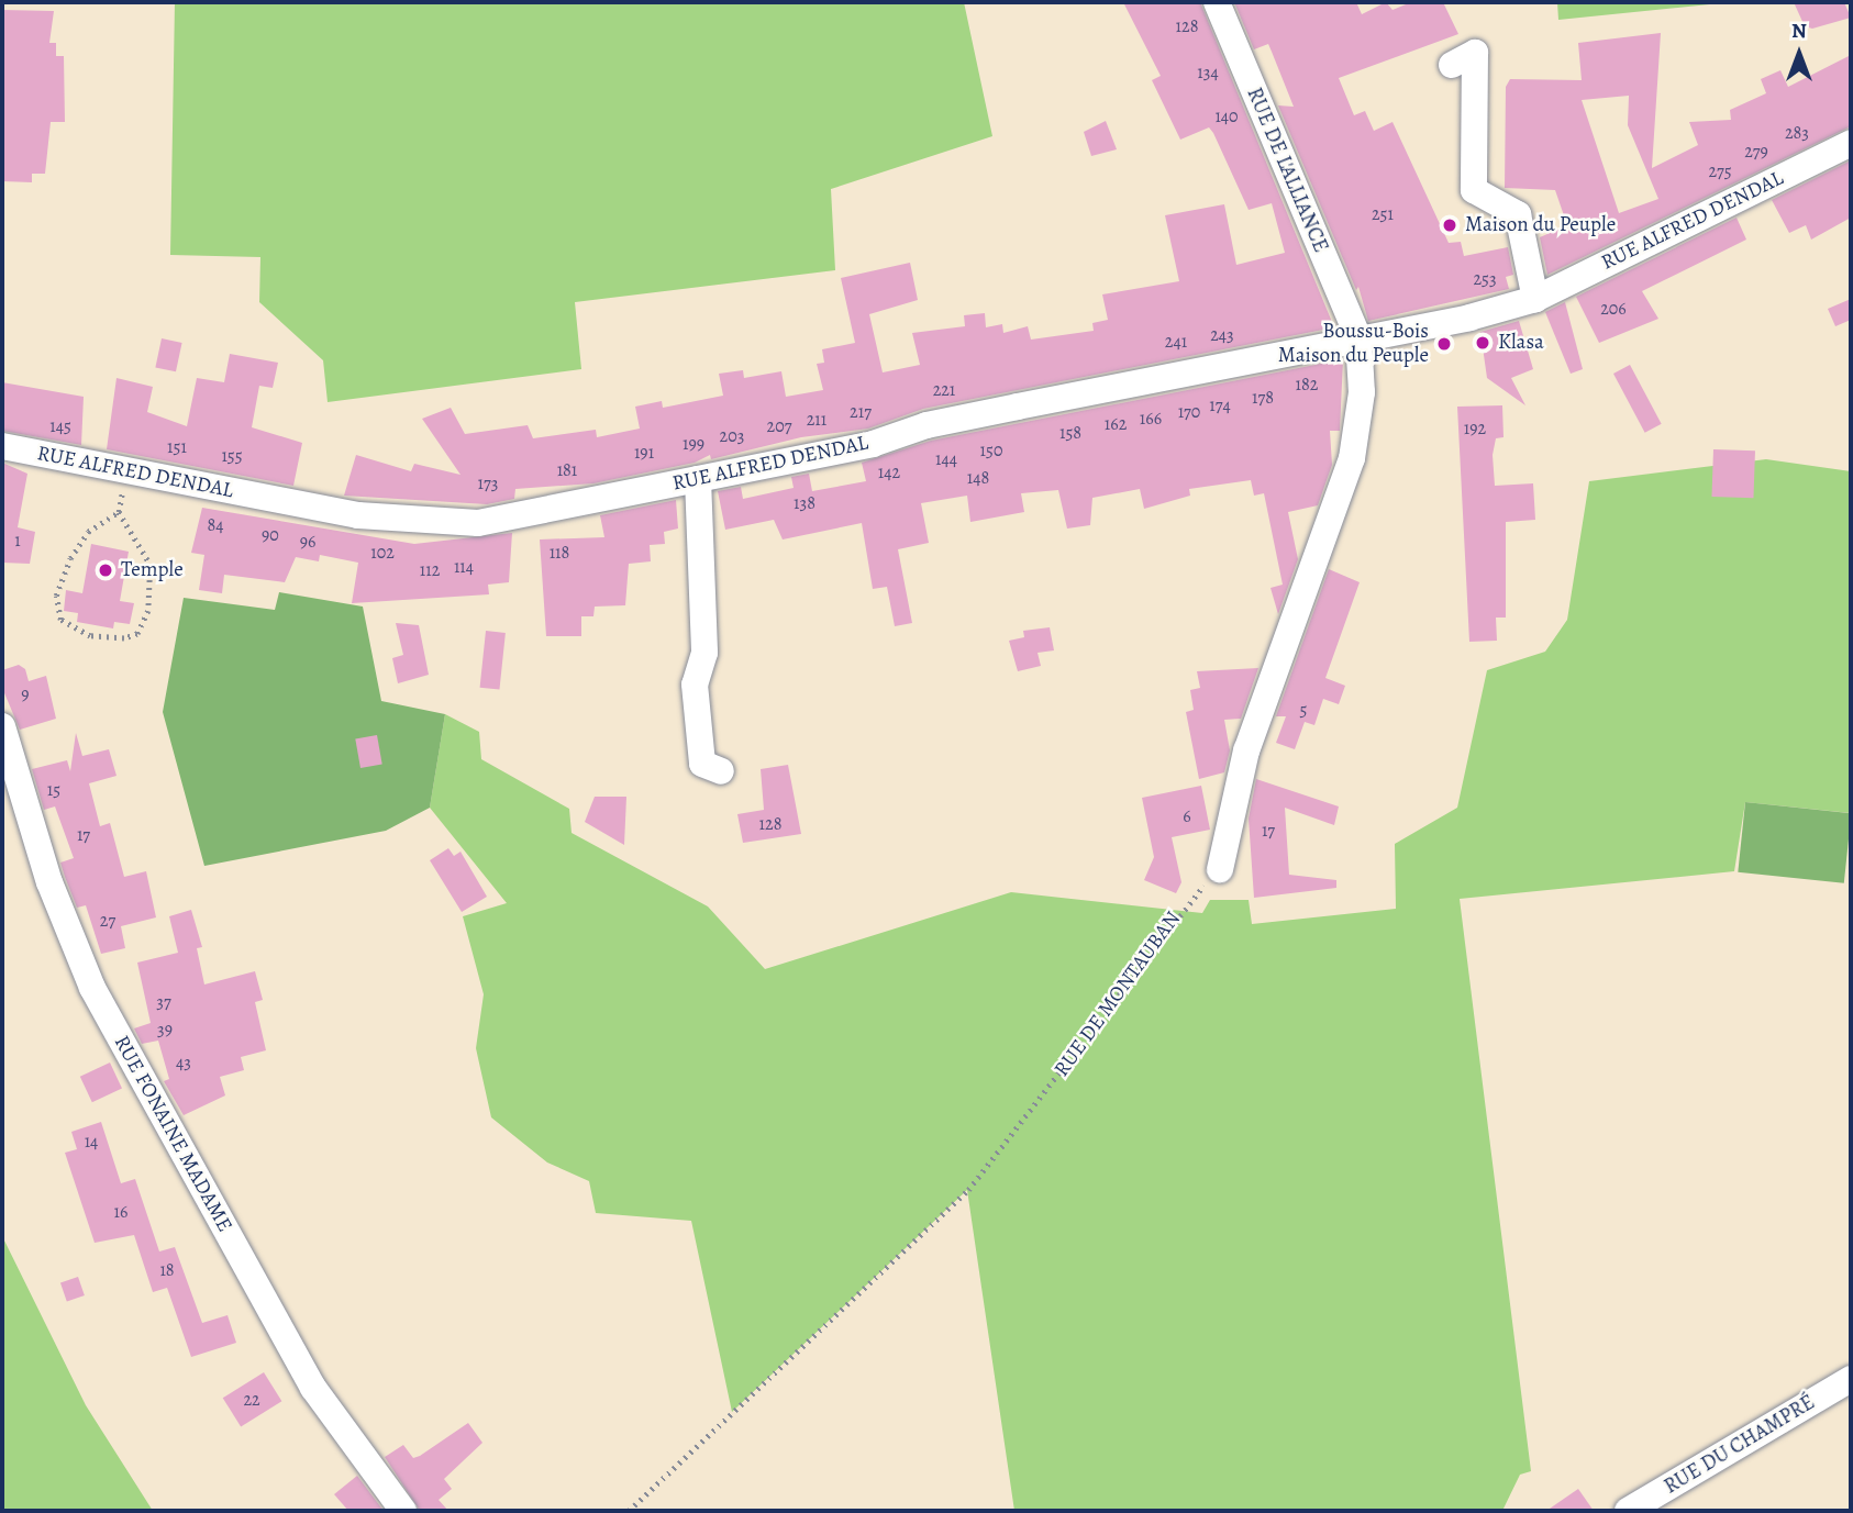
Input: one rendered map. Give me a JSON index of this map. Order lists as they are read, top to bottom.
{
  "streets": {
    "street": [
      "RUE DE L'ALLIANCE",
      "RUE ALFRED DENDAL",
      "RUE FONAINE MADAME",
      "RUE DU CHAMPRÉ"
    ],
    "path": ["RUE DE MONTAUBAN"]
  },
  "crossings": [
    ["RUE DE L'ALLIANCE", "RUE ALFRED DENDAL"]
  ],
  "places": [
    "Maison du Peuple",
    "Klasa",
    "Boussu-Bois Maison du Peuple",
    "Temple"
  ],
  "house_numbers": [
    "128",
    "134",
    "140",
    "283",
    "279",
    "275",
    "251",
    "253",
    "206",
    "243",
    "241",
    "182",
    "221",
    "178",
    "174",
    "217",
    "170",
    "166",
    "211",
    "162",
    "145",
    "207",
    "192",
    "158",
    "203",
    "199",
    "151",
    "150",
    "191",
    "155",
    "144",
    "181",
    "142",
    "148",
    "173",
    "138",
    "84",
    "90",
    "1",
    "96",
    "102",
    "118",
    "114",
    "112",
    "9",
    "5",
    "15",
    "6",
    "128",
    "17",
    "17",
    "27",
    "37",
    "39",
    "43",
    "14",
    "16",
    "18",
    "22"
  ],
  "north": "top"
}
